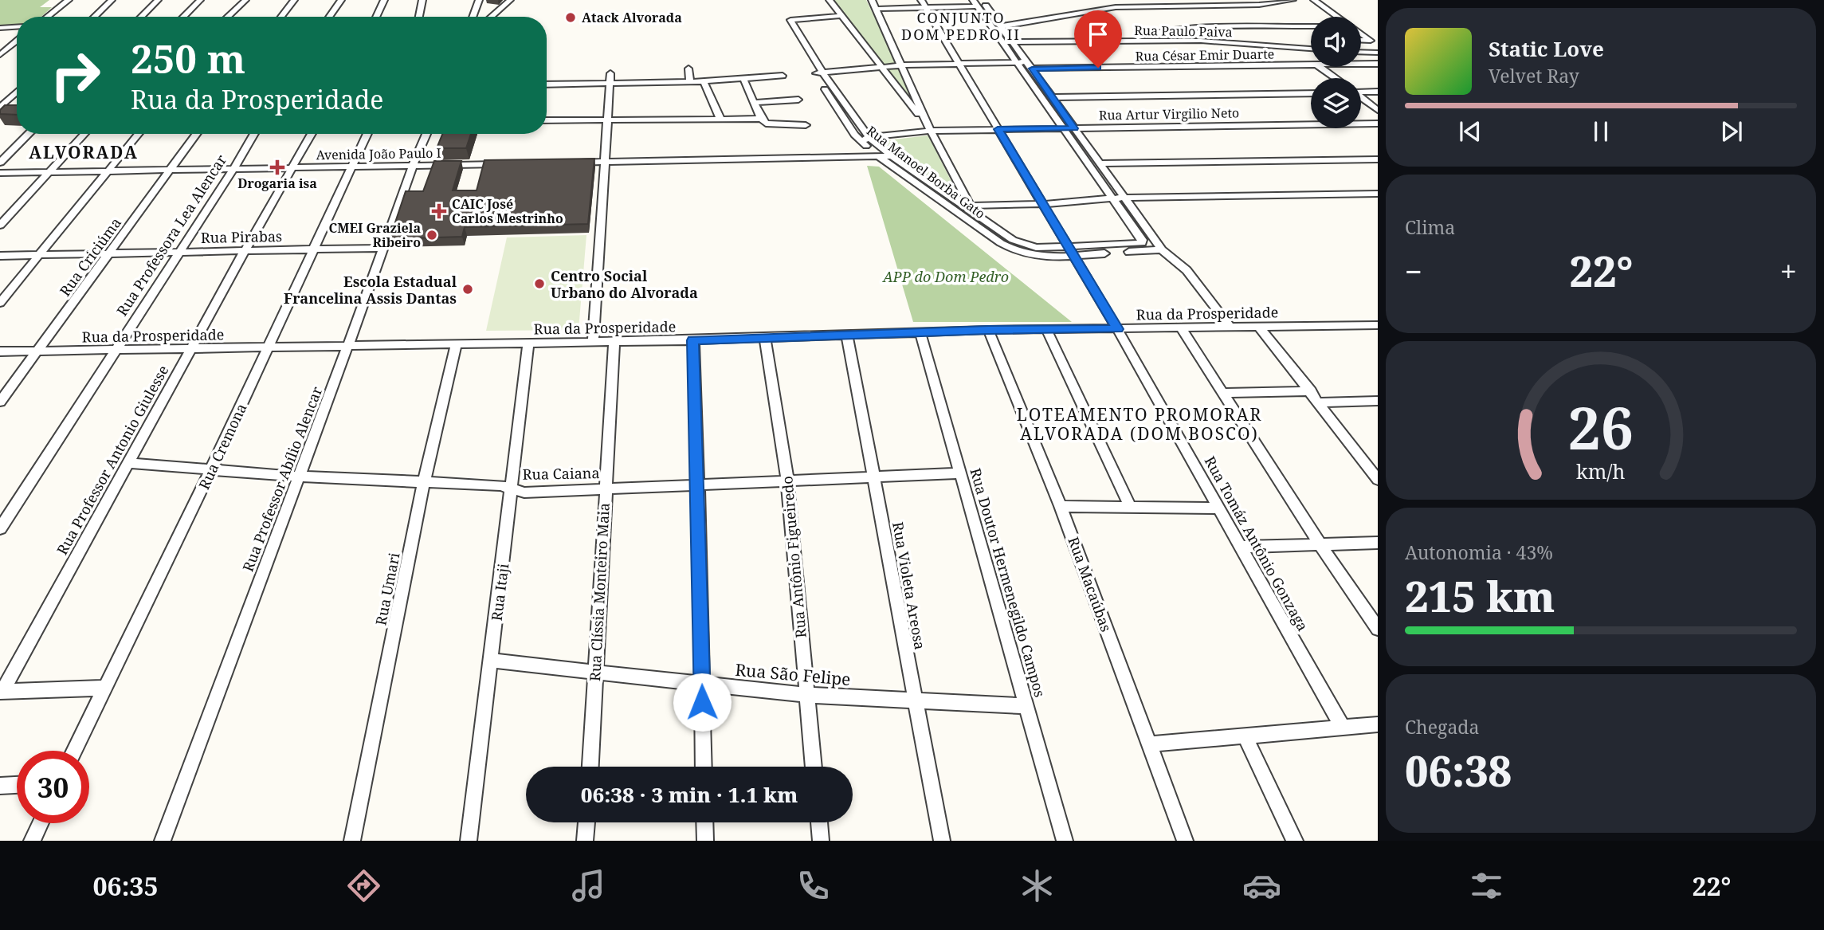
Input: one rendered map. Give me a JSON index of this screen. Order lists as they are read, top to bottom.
{
  "streets": {
    "street": [
      "Rua Paulo Paiva",
      "Rua César Emir Duarte",
      "Rua Artur Virgilio Neto",
      "Avenida João Paulo I",
      "Rua Manoel Borba Gato",
      "Rua Professora Lea Alencar",
      "Rua Pirabas",
      "Rua Criciúma",
      "Rua da Prosperidade",
      "Rua Cremona",
      "Rua Professor Antonio Giulesse",
      "Rua Caiana",
      "Rua Professor Abílio Alencar",
      "Rua Tomáz Antônio Gonzaga",
      "Rua Antônio Figueiredo",
      "Rua Doutor Hermenegildo Campos",
      "Rua Macaúbas",
      "Rua Violeta Areosa",
      "Rua Umari",
      "Rua Itaji",
      "Rua Clíssia Monteiro Maia",
      "Rua São Felipe"
    ]
  },
  "crossings": [
    ["Rua César Emir Duarte", "Rua Manoel Borba Gato"],
    ["Rua César Emir Duarte", "Rua Tomáz Antônio Gonzaga"],
    ["Rua Artur Virgilio Neto", "Rua Manoel Borba Gato"],
    ["Rua Artur Virgilio Neto", "Rua Tomáz Antônio Gonzaga"],
    ["Avenida João Paulo I", "Rua Professora Lea Alencar"],
    ["Avenida João Paulo I", "Rua Criciúma"],
    ["Avenida João Paulo I", "Rua Cremona"],
    ["Avenida João Paulo I", "Rua Professor Antonio Giulesse"],
    ["Avenida João Paulo I", "Rua Professor Abílio Alencar"],
    ["Rua Manoel Borba Gato", "Rua Tomáz Antônio Gonzaga"],
    ["Rua Professora Lea Alencar", "Rua Pirabas"],
    ["Rua Professora Lea Alencar", "Rua da Prosperidade"],
    ["Rua Pirabas", "Rua Criciúma"],
    ["Rua Pirabas", "Rua Cremona"],
    ["Rua Pirabas", "Rua Professor Antonio Giulesse"],
    ["Rua Pirabas", "Rua Professor Abílio Alencar"],
    ["Rua Criciúma", "Rua da Prosperidade"],
    ["Rua da Prosperidade", "Rua Cremona"],
    ["Rua da Prosperidade", "Rua Professor Antonio Giulesse"],
    ["Rua da Prosperidade", "Rua Professor Abílio Alencar"],
    ["Rua da Prosperidade", "Rua Tomáz Antônio Gonzaga"],
    ["Rua da Prosperidade", "Rua Antônio Figueiredo"],
    ["Rua da Prosperidade", "Rua Doutor Hermenegildo Campos"],
    ["Rua da Prosperidade", "Rua Macaúbas"],
    ["Rua da Prosperidade", "Rua Violeta Areosa"],
    ["Rua da Prosperidade", "Rua Umari"],
    ["Rua da Prosperidade", "Rua Itaji"],
    ["Rua da Prosperidade", "Rua Clíssia Monteiro Maia"],
    ["Rua Cremona", "Rua Caiana"],
    ["Rua Professor Antonio Giulesse", "Rua Caiana"],
    ["Rua Caiana", "Rua Professor Abílio Alencar"],
    ["Rua Caiana", "Rua Antônio Figueiredo"],
    ["Rua Caiana", "Rua Doutor Hermenegildo Campos"],
    ["Rua Caiana", "Rua Violeta Areosa"],
    ["Rua Caiana", "Rua Umari"],
    ["Rua Caiana", "Rua Itaji"],
    ["Rua Caiana", "Rua Clíssia Monteiro Maia"],
    ["Rua Antônio Figueiredo", "Rua São Felipe"],
    ["Rua Doutor Hermenegildo Campos", "Rua São Felipe"],
    ["Rua Violeta Areosa", "Rua São Felipe"],
    ["Rua Itaji", "Rua São Felipe"],
    ["Rua Clíssia Monteiro Maia", "Rua São Felipe"]
  ],
  "districts": ["CONJUNTO DOM PEDRO II", "ALVORADA", "LOTEAMENTO PROMORAR ALVORADA (DOM BOSCO)"],
  "parks": ["APP do Dom Pedro"],
  "places": {
    "other": [
      "Atack Alvorada",
      "CMEI Graziela Ribeiro",
      "Centro Social Urbano do Alvorada",
      "Escola Estadual Francelina Assis Dantas"
    ],
    "health": ["Drogaria isa", "CAIC José Carlos Mestrinho"]
  },
  "page": {
    "turn": ["250 m", "Rua da Prosperidade"],
    "song": ["Static Love", "Velvet Ray"],
    "tile": [
      "Clima",
      ["Autonomia · 43%", "215 km"],
      ["Chegada", "06:38"]
    ],
    "heat": ["−", "22°", "+"],
    "limit": "30",
    "trip": "06:38 · 3 min · 1.1 km",
    "tabs": ["06:35", "22°"],
    "gauge": ["26", "km/h"]
  }
}
